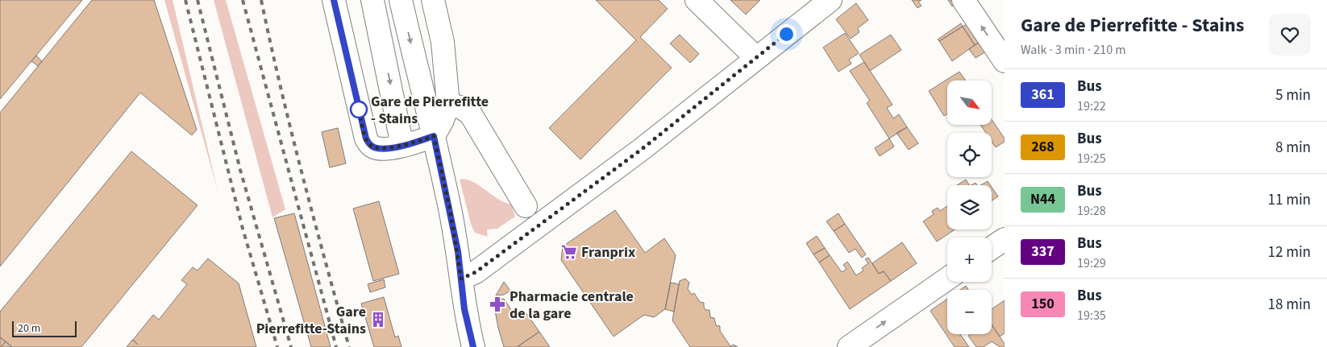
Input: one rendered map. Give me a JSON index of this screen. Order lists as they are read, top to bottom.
{
  "places": {
    "other": ["Gare de Pierrefitte - Stains"],
    "supermarket": ["Franprix"],
    "pharmacy": ["Pharmacie centrale de la gare"],
    "building": ["Gare Pierrefitte-Stains"]
  },
  "lines": ["bus line 361"],
  "scale_bar": "20 m",
  "north": "bottom right",
  "page": {
    "heading": ["Gare de Pierrefitte - Stains", "Walk · 3 min · 210 m"],
    "list": [
      {
        "mark": "361",
        "name": "Bus",
        "note": "19:22",
        "value": "5 min"
      },
      {
        "mark": "268",
        "name": "Bus",
        "note": "19:25",
        "value": "8 min"
      },
      {
        "mark": "N44",
        "name": "Bus",
        "note": "19:28",
        "value": "11 min"
      },
      {
        "mark": "337",
        "name": "Bus",
        "note": "19:29",
        "value": "12 min"
      },
      {
        "mark": "150",
        "name": "Bus",
        "note": "19:35",
        "value": "18 min"
      }
    ],
    "map_buttons": ["+", "−"],
    "scale": "20 m"
  }
}
